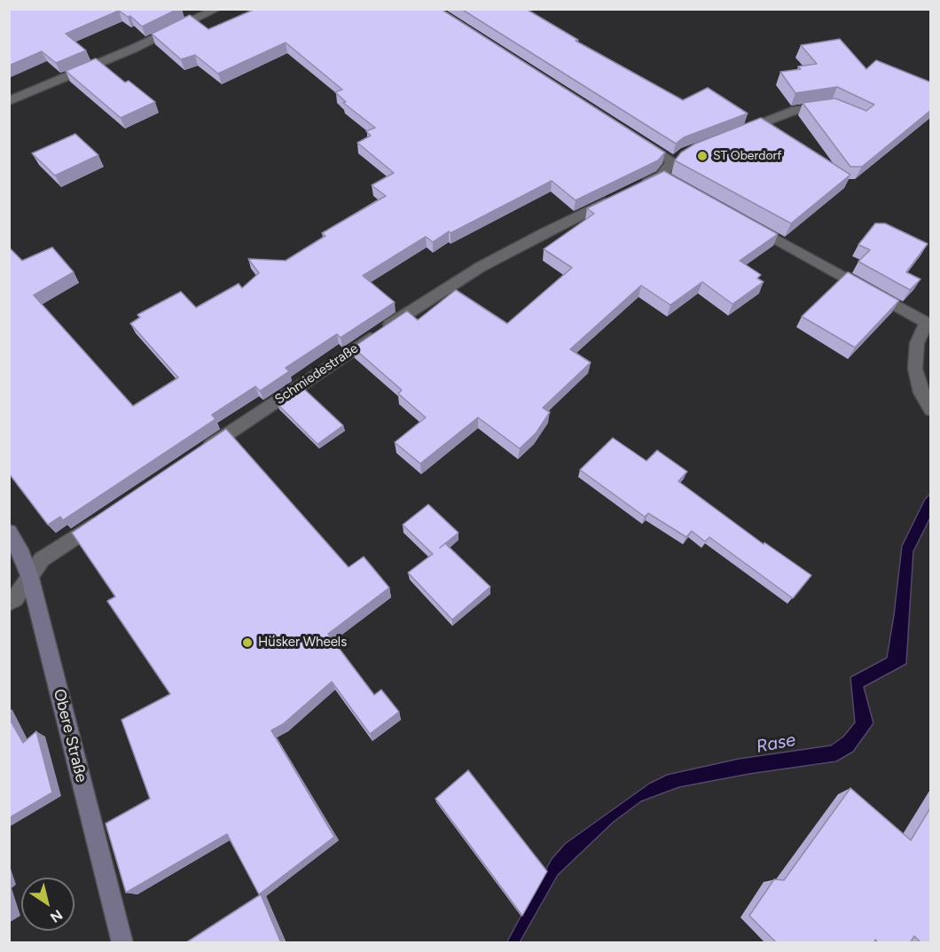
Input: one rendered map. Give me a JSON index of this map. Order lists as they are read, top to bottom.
{
  "streets": {
    "street": ["Schmiedestraße", "Obere Straße"]
  },
  "water": ["Rase"],
  "places": ["ST Oberdorf", "Hüsker Wheels"],
  "north": "bottom right"
}
